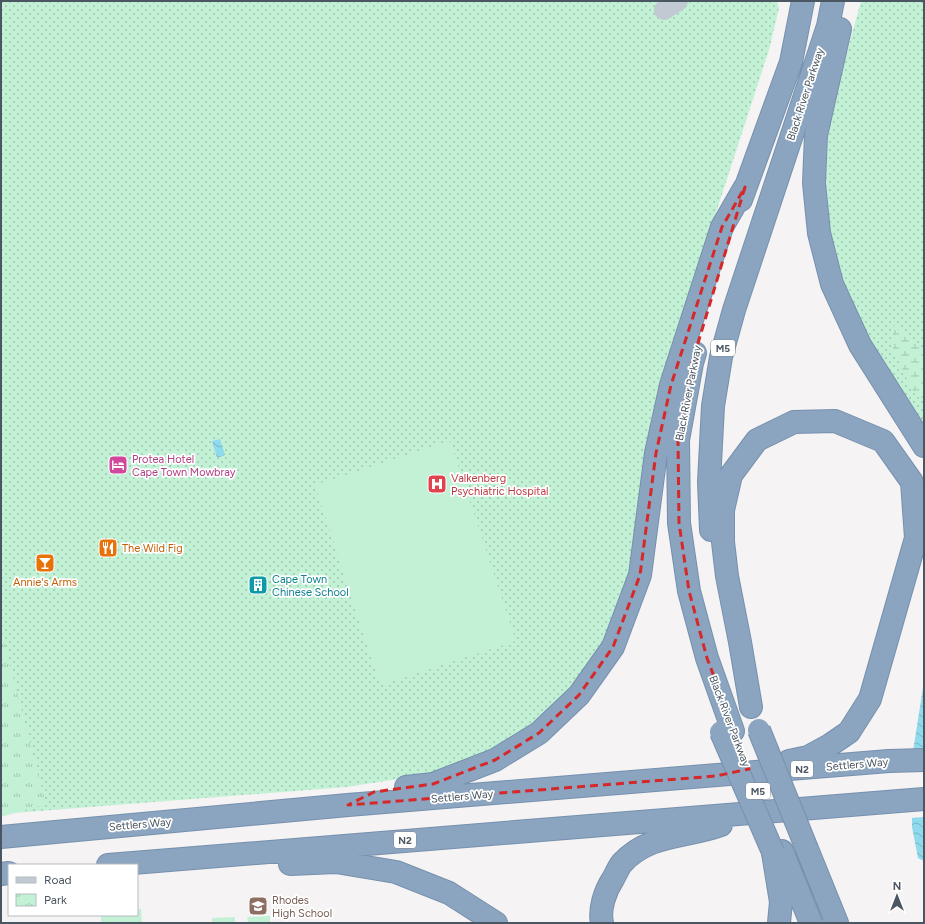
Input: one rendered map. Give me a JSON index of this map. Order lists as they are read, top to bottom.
{
  "streets": {
    "highway": [
      "Black River Parkway",
      "M5",
      "Settlers Way",
      "N2"
    ]
  },
  "places": {
    "hotel": ["Protea Hotel Cape Town Mowbray"],
    "hospital": ["Valkenberg Psychiatric Hospital"],
    "restaurant": ["The Wild Fig"],
    "bar": ["Annie's Arms"],
    "building": ["Cape Town Chinese School"],
    "school or university": ["Rhodes High School"]
  },
  "legend": ["Road", "Park"],
  "north": "top"
}
